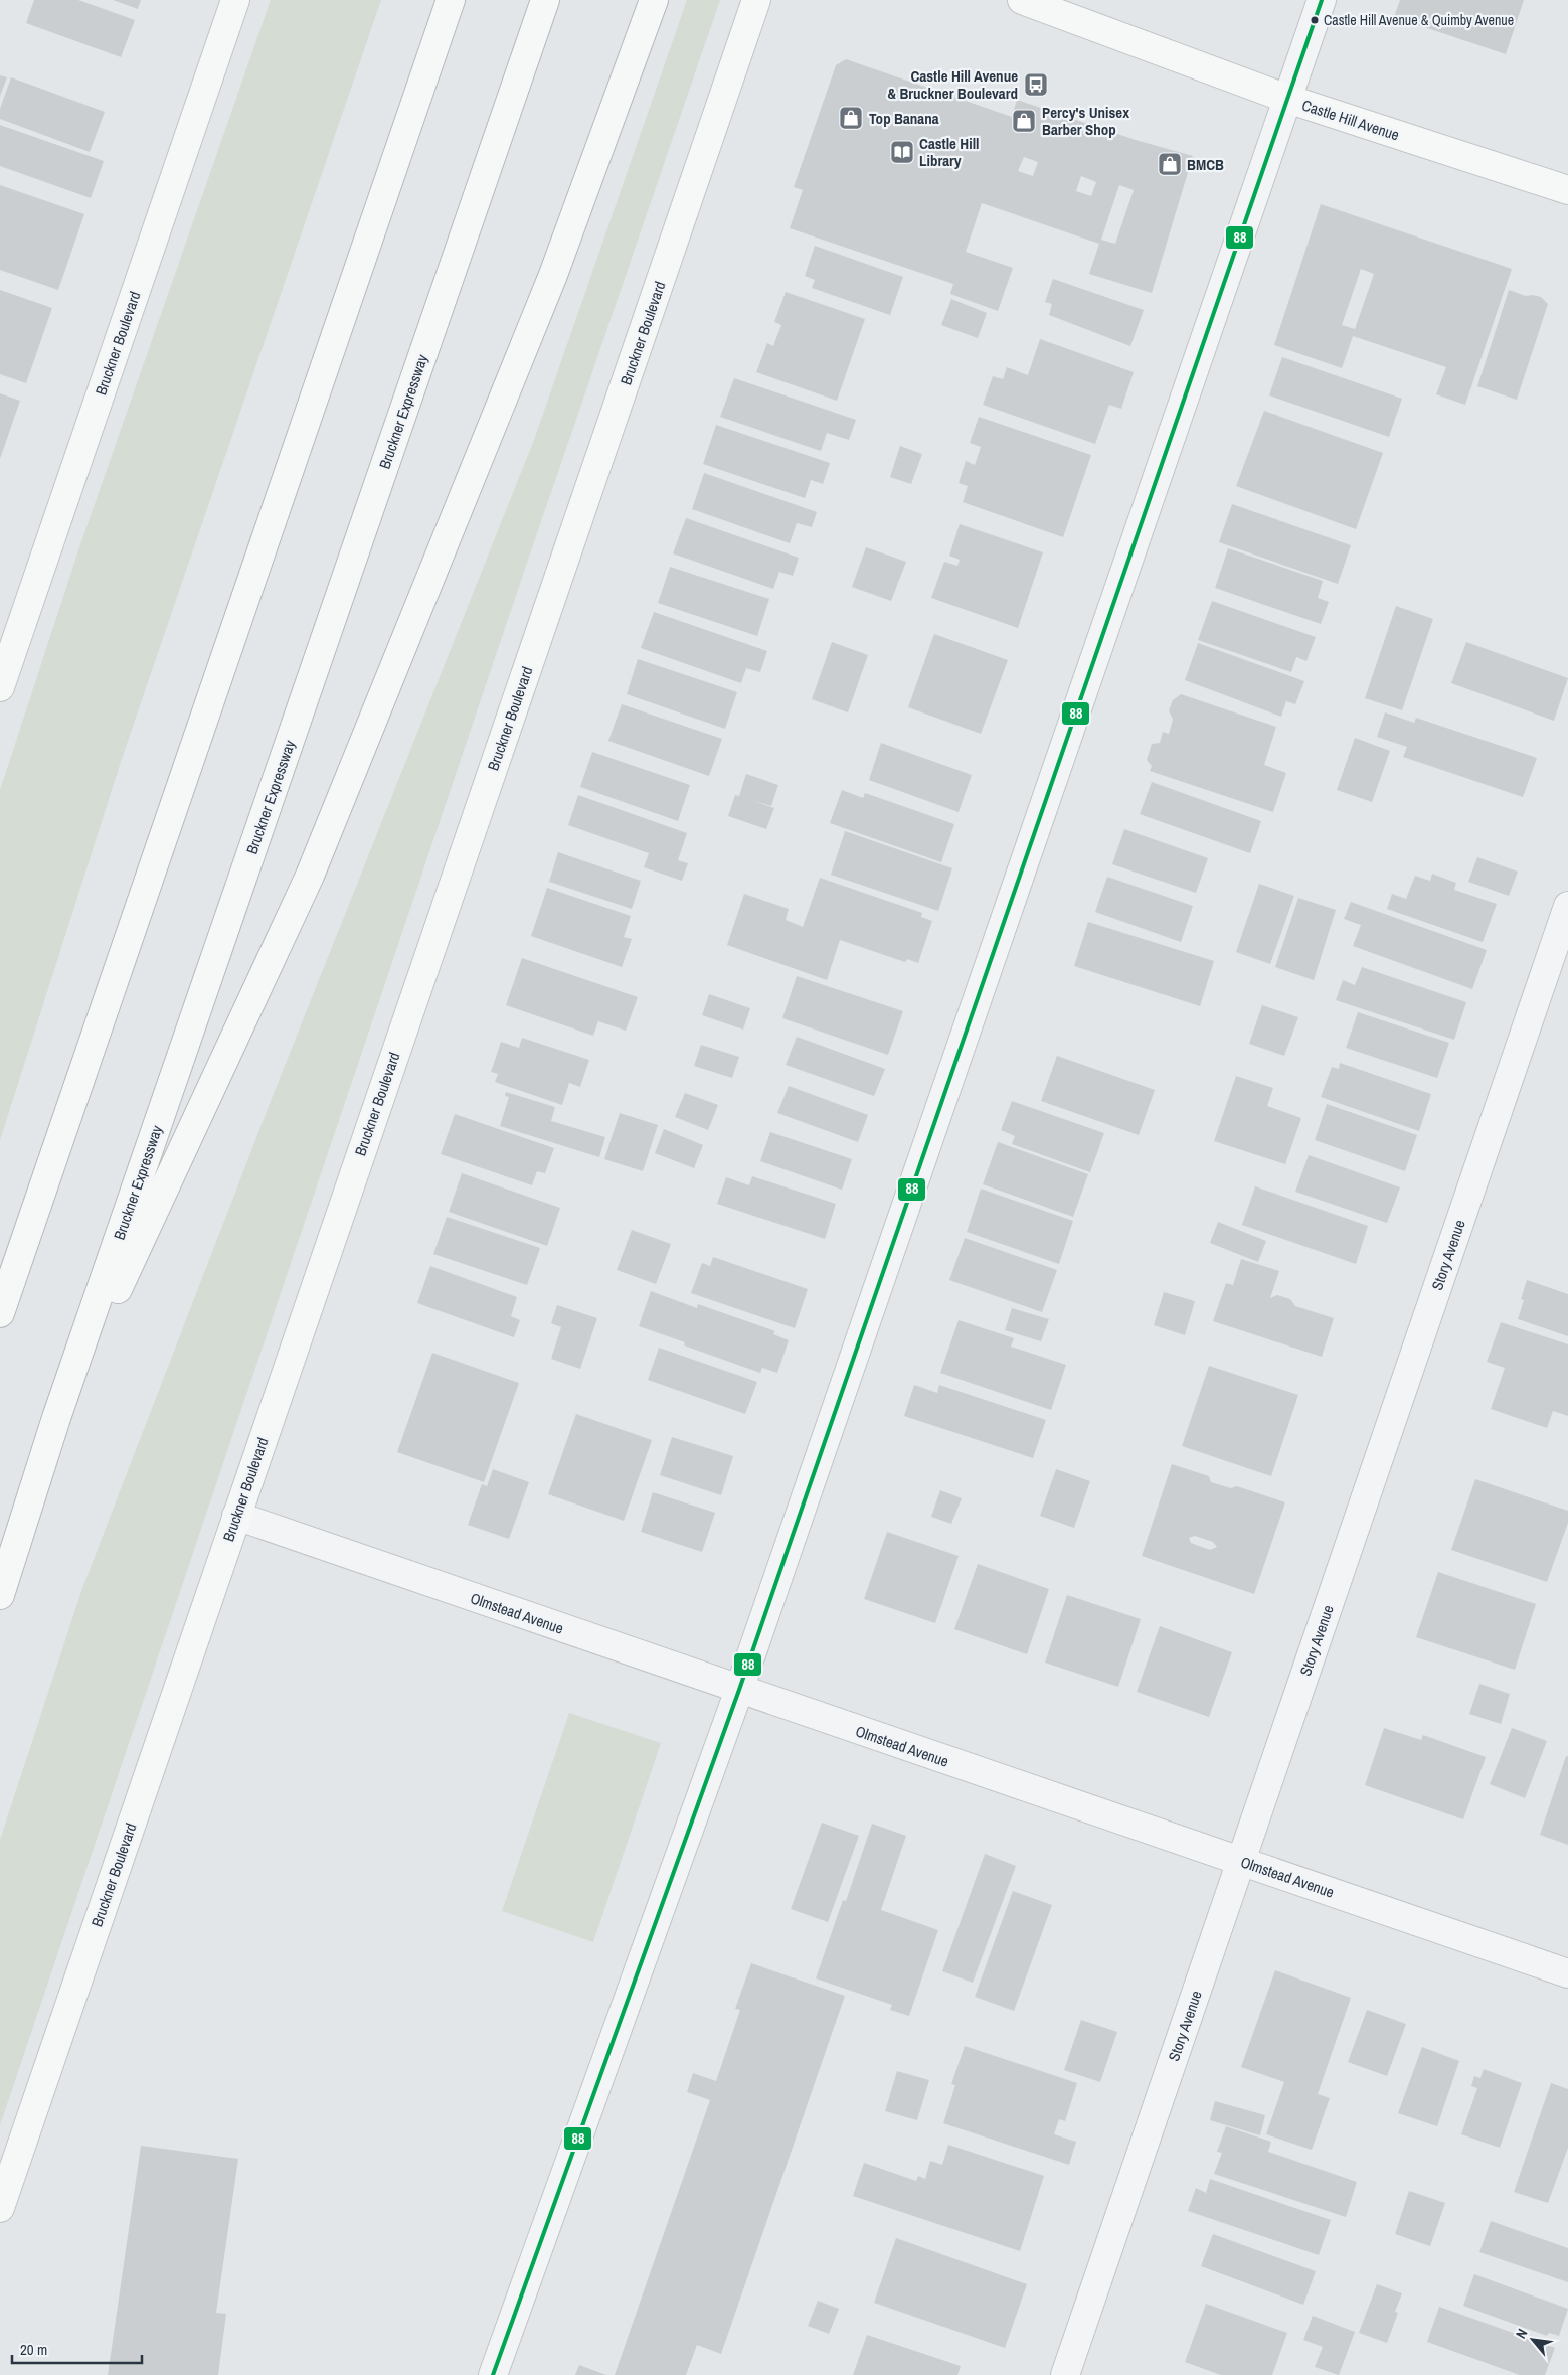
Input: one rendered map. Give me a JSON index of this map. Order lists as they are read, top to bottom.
{
  "streets": {
    "main road": ["Castle Hill Avenue", "Bruckner Boulevard", "Bruckner Expressway"],
    "street": ["Story Avenue", "Olmstead Avenue"]
  },
  "crossings": [
    ["Bruckner Boulevard", "Olmstead Avenue"],
    ["Story Avenue", "Olmstead Avenue"]
  ],
  "places": {
    "other": ["Castle Hill Avenue & Quimby Avenue"],
    "bus stop": ["Castle Hill Avenue & Bruckner Boulevard"],
    "shop": ["Top Banana", "Percy's Unisex Barber Shop", "BMCB"],
    "library": ["Castle Hill Library"]
  },
  "lines": ["transit line 88"],
  "scale_bar": "20 m",
  "north": "top left"
}
